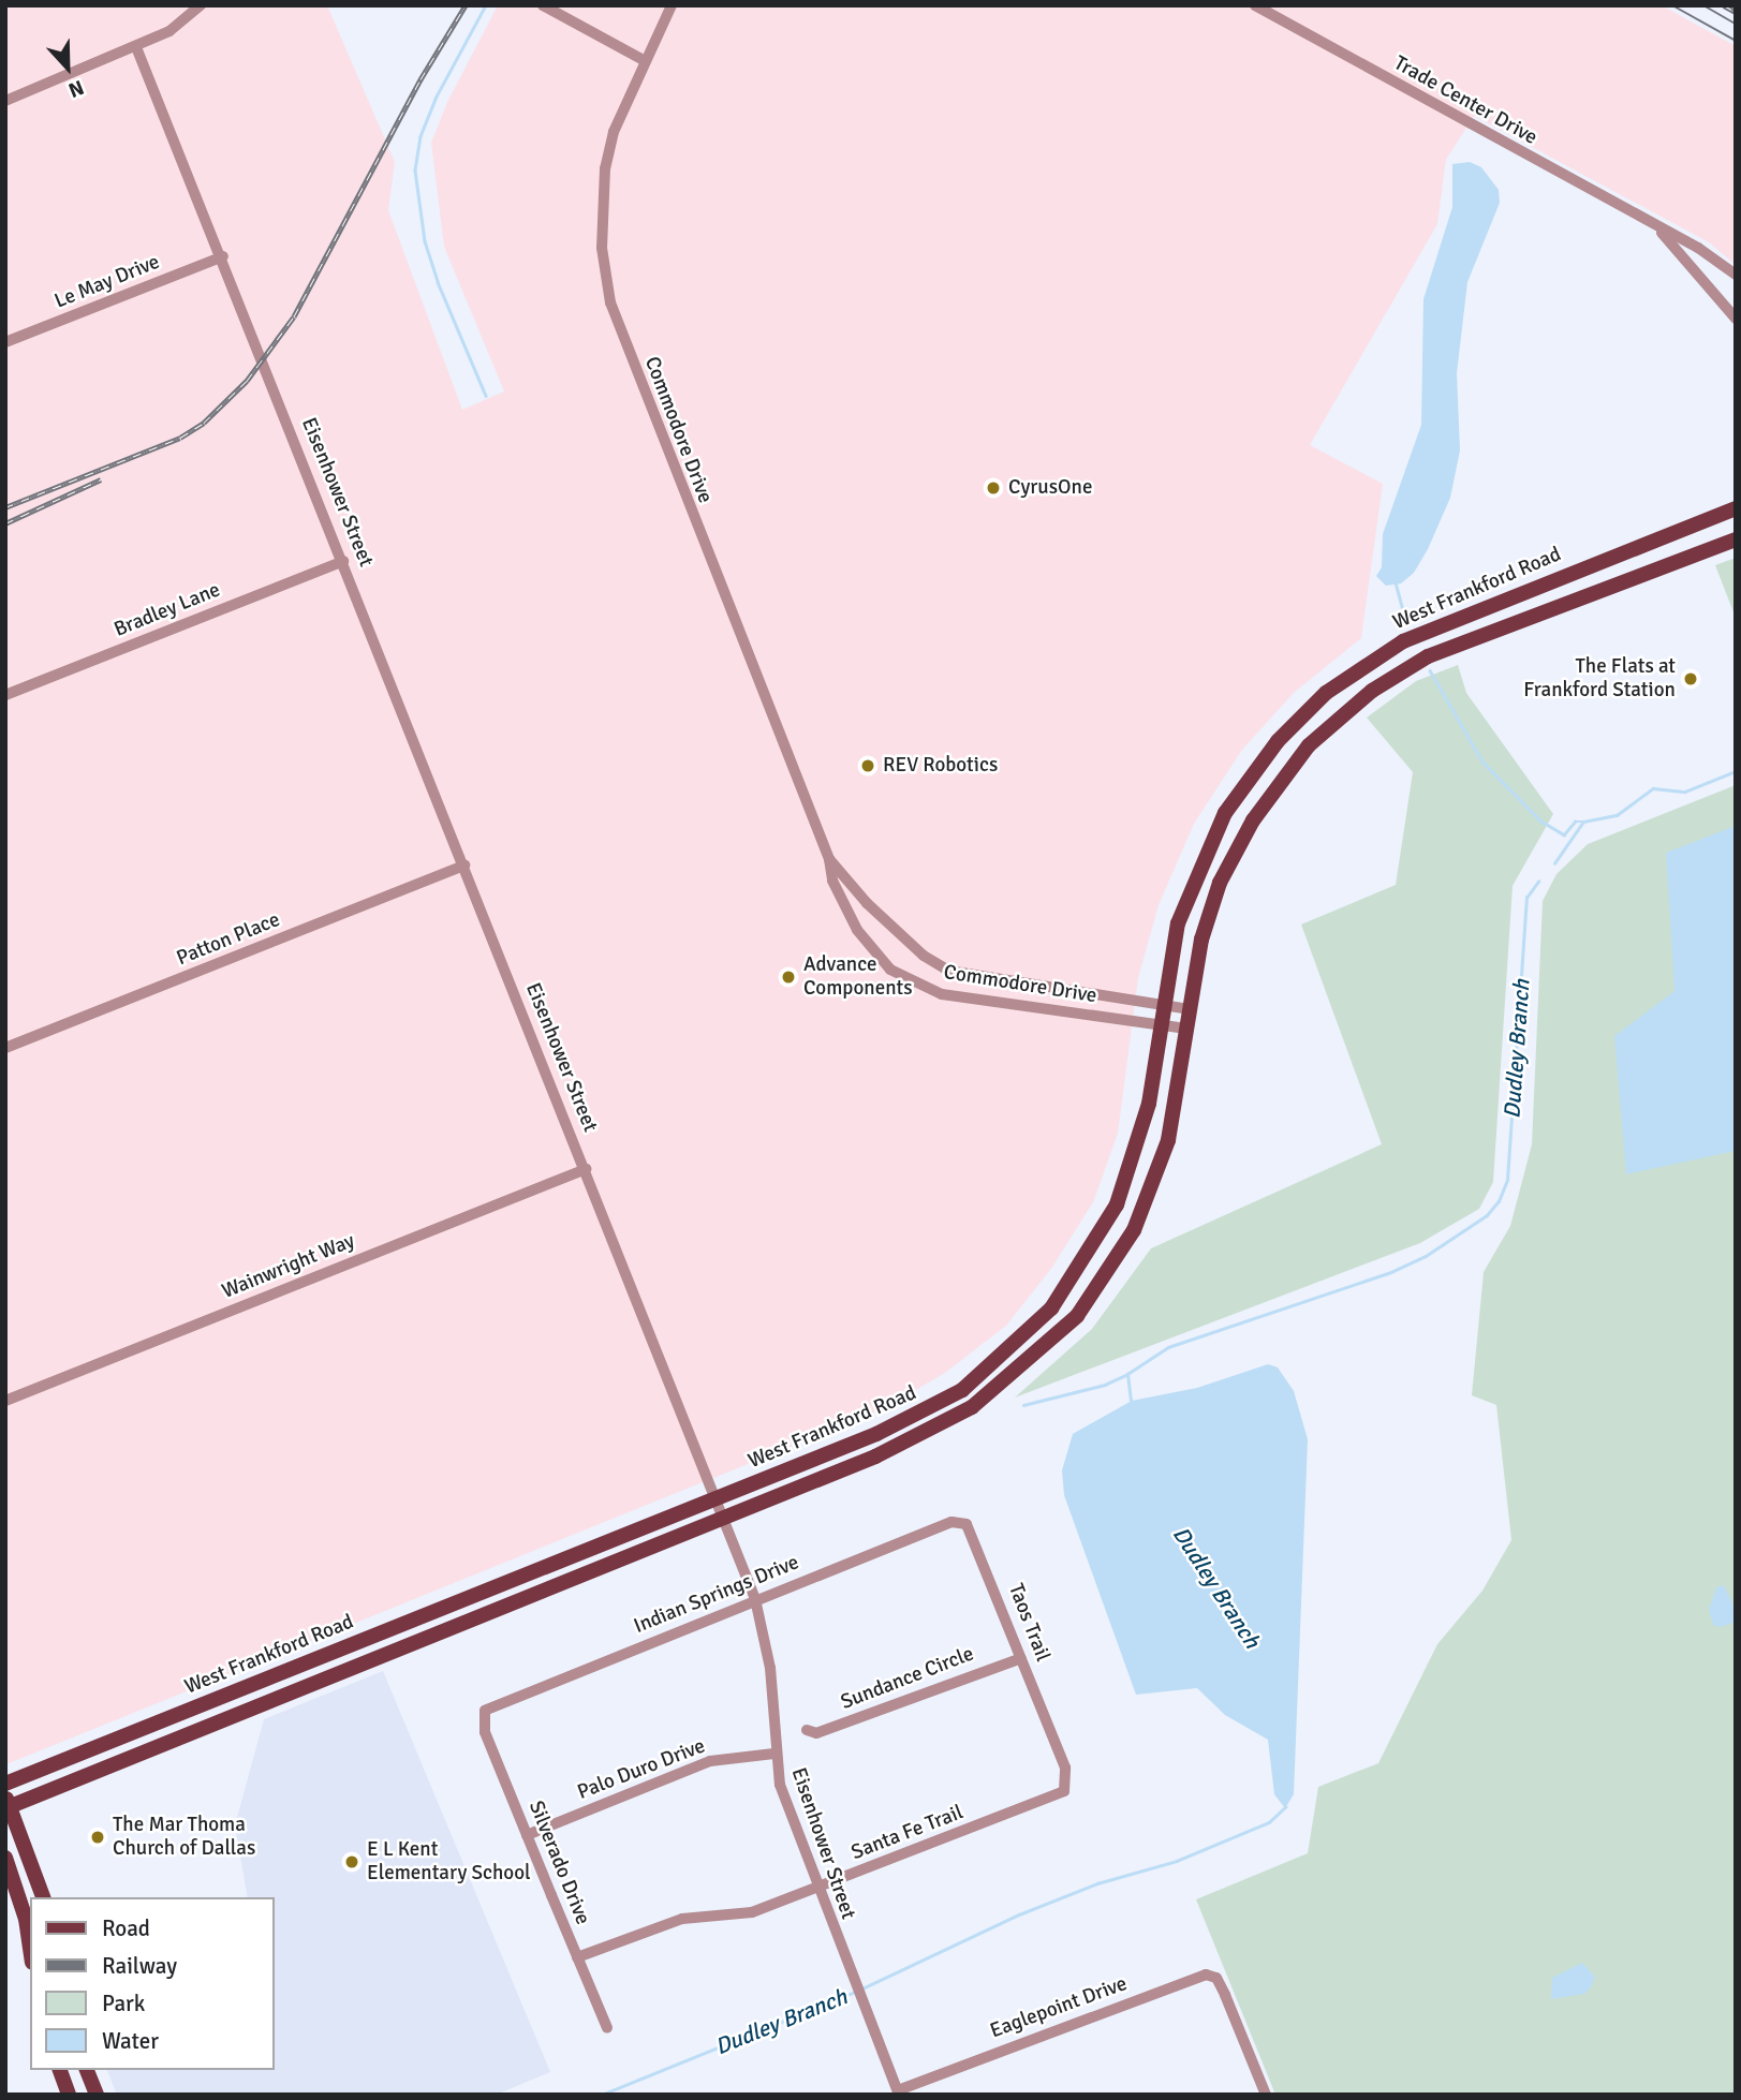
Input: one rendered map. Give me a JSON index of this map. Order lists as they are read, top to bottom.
{
  "streets": {
    "main road": ["West Frankford Road"],
    "street": [
      "Trade Center Drive",
      "Le May Drive",
      "Commodore Drive",
      "Eisenhower Street",
      "Bradley Lane",
      "Patton Place",
      "Wainwright Way",
      "Indian Springs Drive",
      "Taos Trail",
      "Sundance Circle",
      "Palo Duro Drive",
      "Santa Fe Trail",
      "Silverado Drive",
      "Eaglepoint Drive"
    ]
  },
  "crossings": [
    ["Le May Drive", "Eisenhower Street"],
    ["Commodore Drive", "West Frankford Road"],
    ["Eisenhower Street", "West Frankford Road"],
    ["Eisenhower Street", "Bradley Lane"],
    ["Eisenhower Street", "Patton Place"],
    ["Eisenhower Street", "Wainwright Way"],
    ["Eisenhower Street", "Indian Springs Drive"],
    ["Eisenhower Street", "Palo Duro Drive"],
    ["Eisenhower Street", "Santa Fe Trail"],
    ["Eisenhower Street", "Eaglepoint Drive"],
    ["Indian Springs Drive", "Taos Trail"],
    ["Indian Springs Drive", "Silverado Drive"],
    ["Taos Trail", "Sundance Circle"],
    ["Taos Trail", "Santa Fe Trail"],
    ["Palo Duro Drive", "Silverado Drive"],
    ["Santa Fe Trail", "Silverado Drive"]
  ],
  "water": ["Dudley Branch"],
  "places": [
    "CyrusOne",
    "The Flats at Frankford Station",
    "REV Robotics",
    "Advance Components",
    "The Mar Thoma Church of Dallas",
    "E L Kent Elementary School"
  ],
  "legend": [
    "Road",
    "Railway",
    "Park",
    "Water"
  ],
  "north": "bottom"
}
